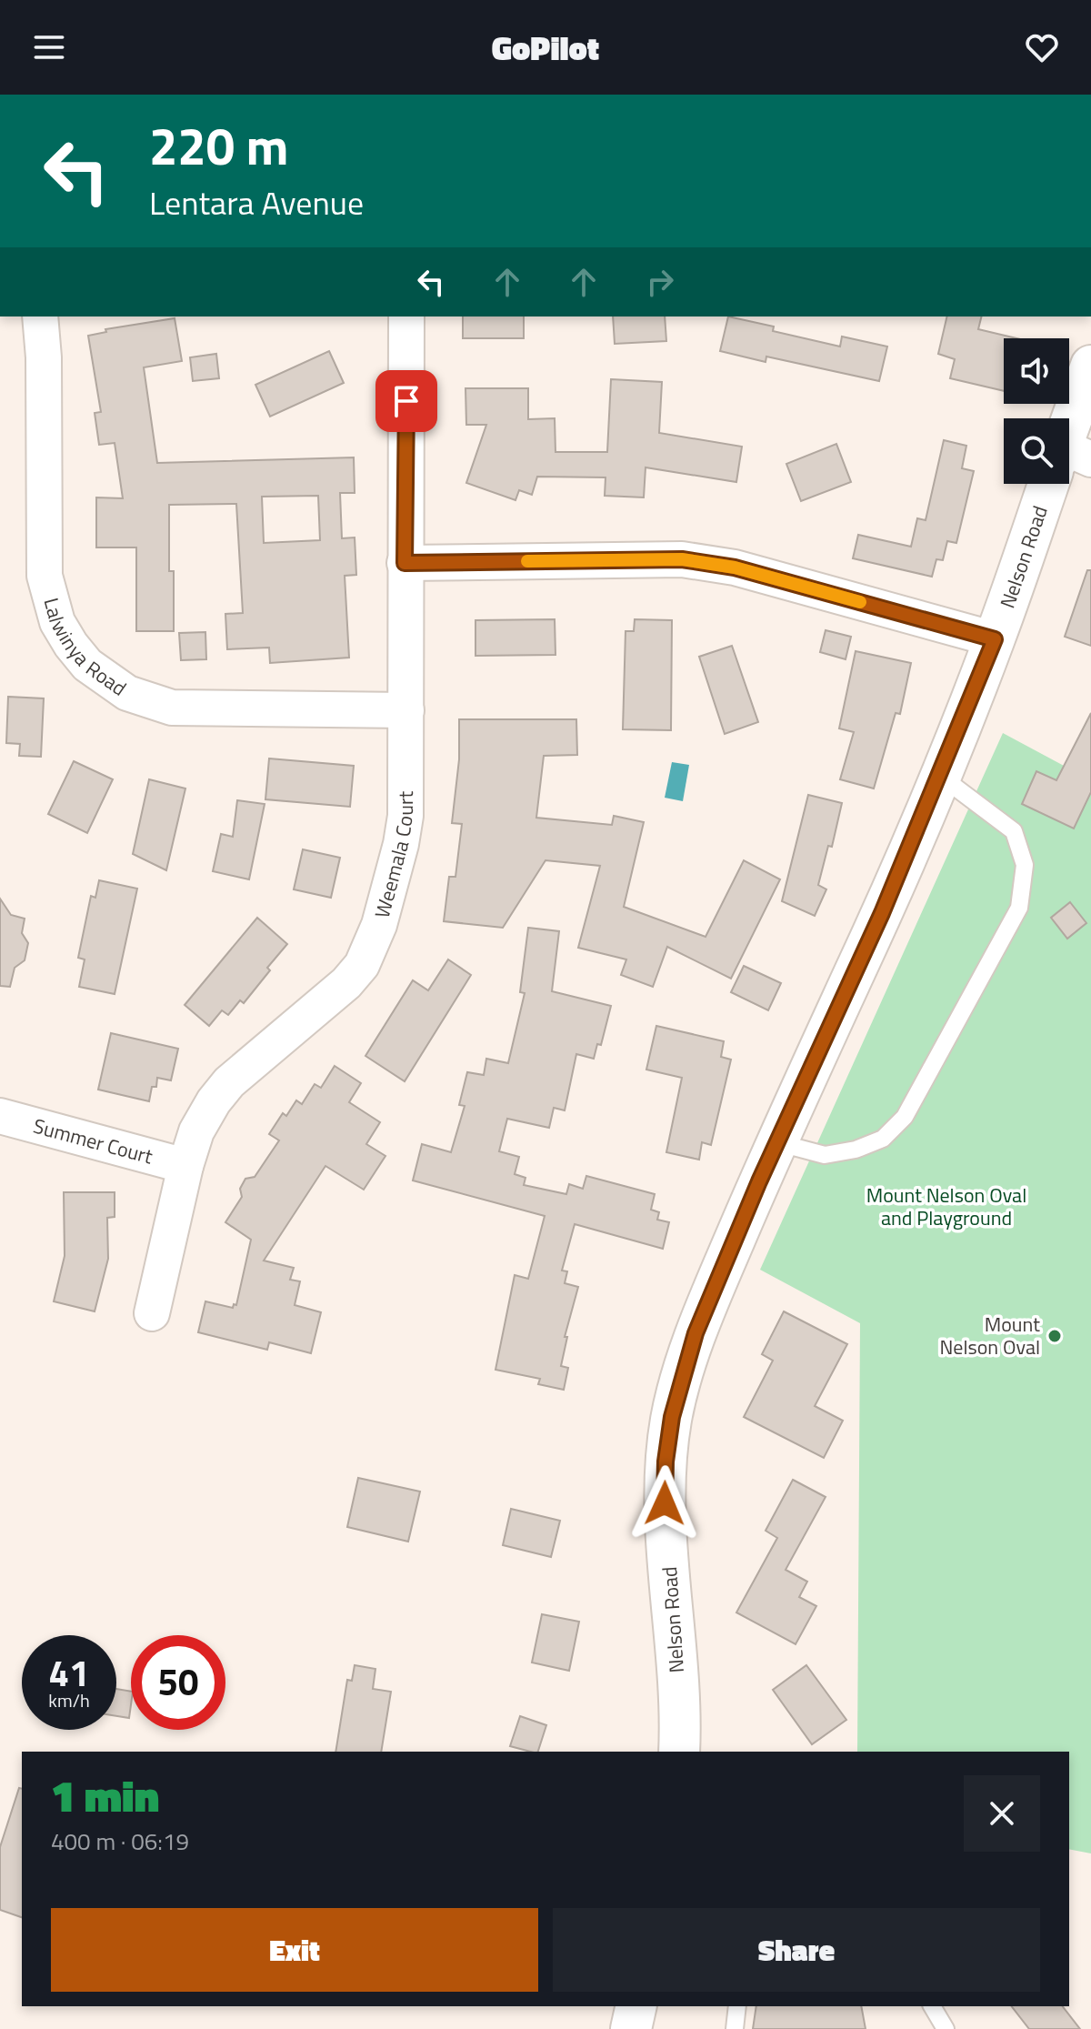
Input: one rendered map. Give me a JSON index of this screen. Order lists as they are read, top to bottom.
{
  "streets": {
    "main road": ["Nelson Road"],
    "street": ["Lalwinya Road", "Weemala Court", "Summer Court"]
  },
  "crossings": [
    ["Lalwinya Road", "Weemala Court"],
    ["Weemala Court", "Summer Court"]
  ],
  "parks": ["Mount Nelson Oval and Playground"],
  "places": ["Mount Nelson Oval"],
  "page": {
    "header": "GoPilot",
    "turn": ["220 m", "Lentara Avenue"],
    "speed": "41 km/h",
    "limit": "50",
    "heading": ["1 min", "400 m · 06:19"],
    "buttons": ["Exit", "Share"]
  }
}
